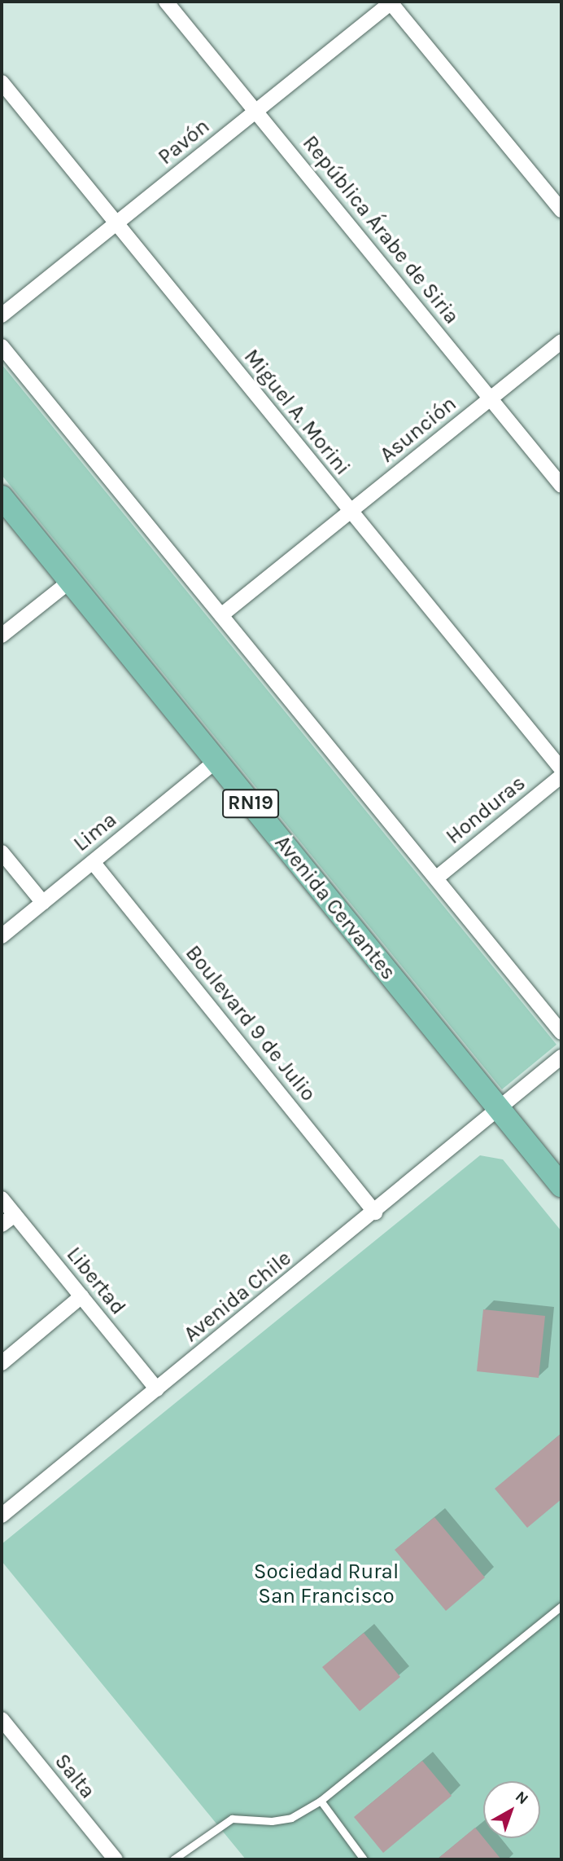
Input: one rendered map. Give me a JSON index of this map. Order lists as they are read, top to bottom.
{
  "streets": {
    "main road": ["RN19", "Avenida Cervantes"],
    "street": [
      "Pavón",
      "República Árabe de Siria",
      "Miguel A. Morini",
      "Asunción",
      "Honduras",
      "Lima",
      "Boulevard 9 de Julio",
      "Libertad",
      "Avenida Chile",
      "Salta"
    ]
  },
  "crossings": [
    ["Pavón", "República Árabe de Siria"],
    ["Pavón", "Miguel A. Morini"],
    ["República Árabe de Siria", "Asunción"],
    ["Miguel A. Morini", "Asunción"],
    ["Lima", "Avenida Cervantes"],
    ["Lima", "Boulevard 9 de Julio"],
    ["Avenida Cervantes", "Avenida Chile"],
    ["Boulevard 9 de Julio", "Avenida Chile"],
    ["Libertad", "Avenida Chile"]
  ],
  "parks": ["Sociedad Rural San Francisco"],
  "north": "top right"
}
